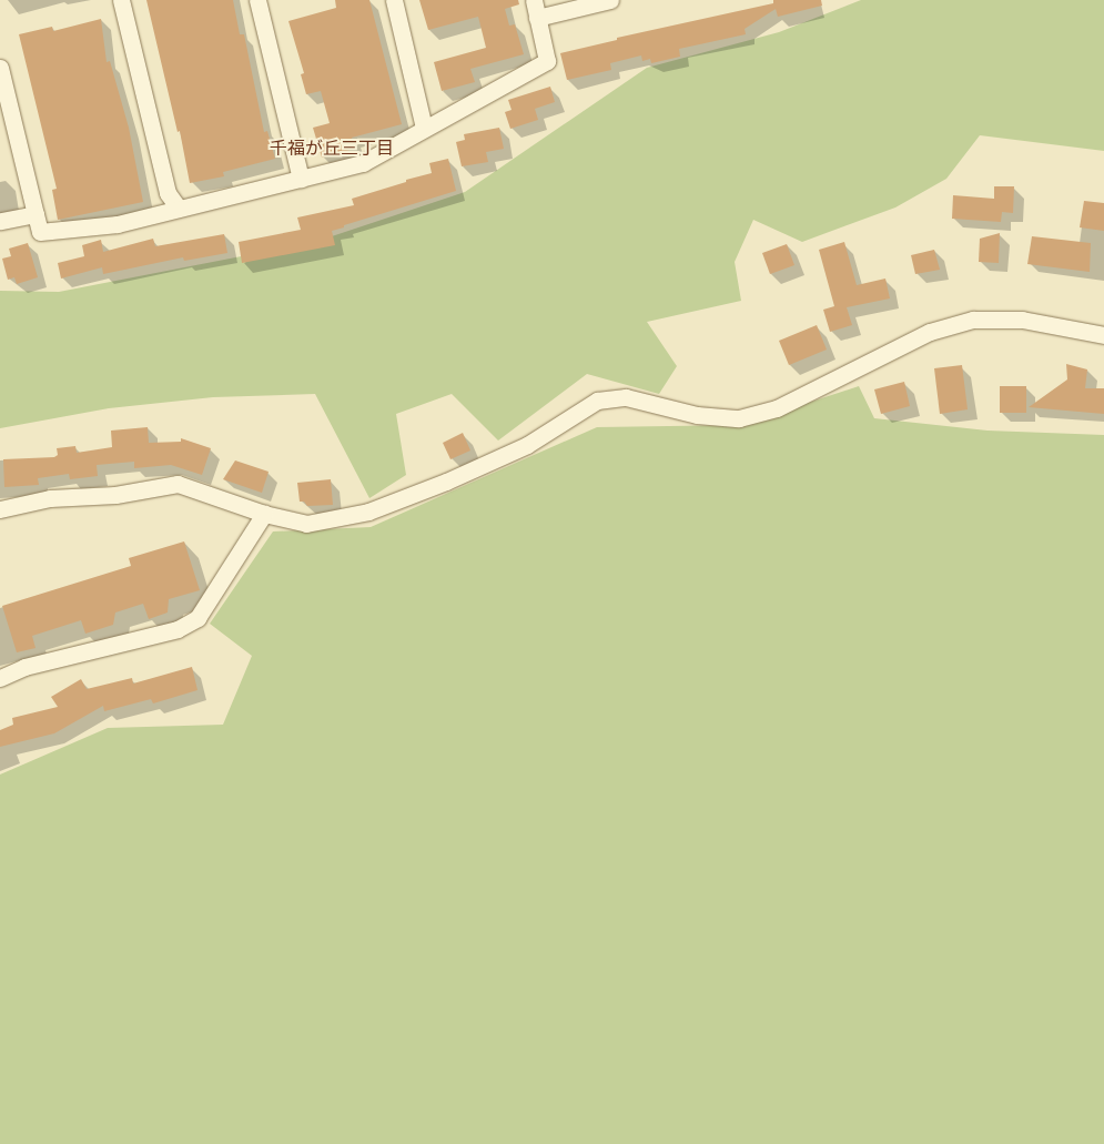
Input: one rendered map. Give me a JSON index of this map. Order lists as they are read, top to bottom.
{
  "districts": ["千福が丘三丁目"]
}
